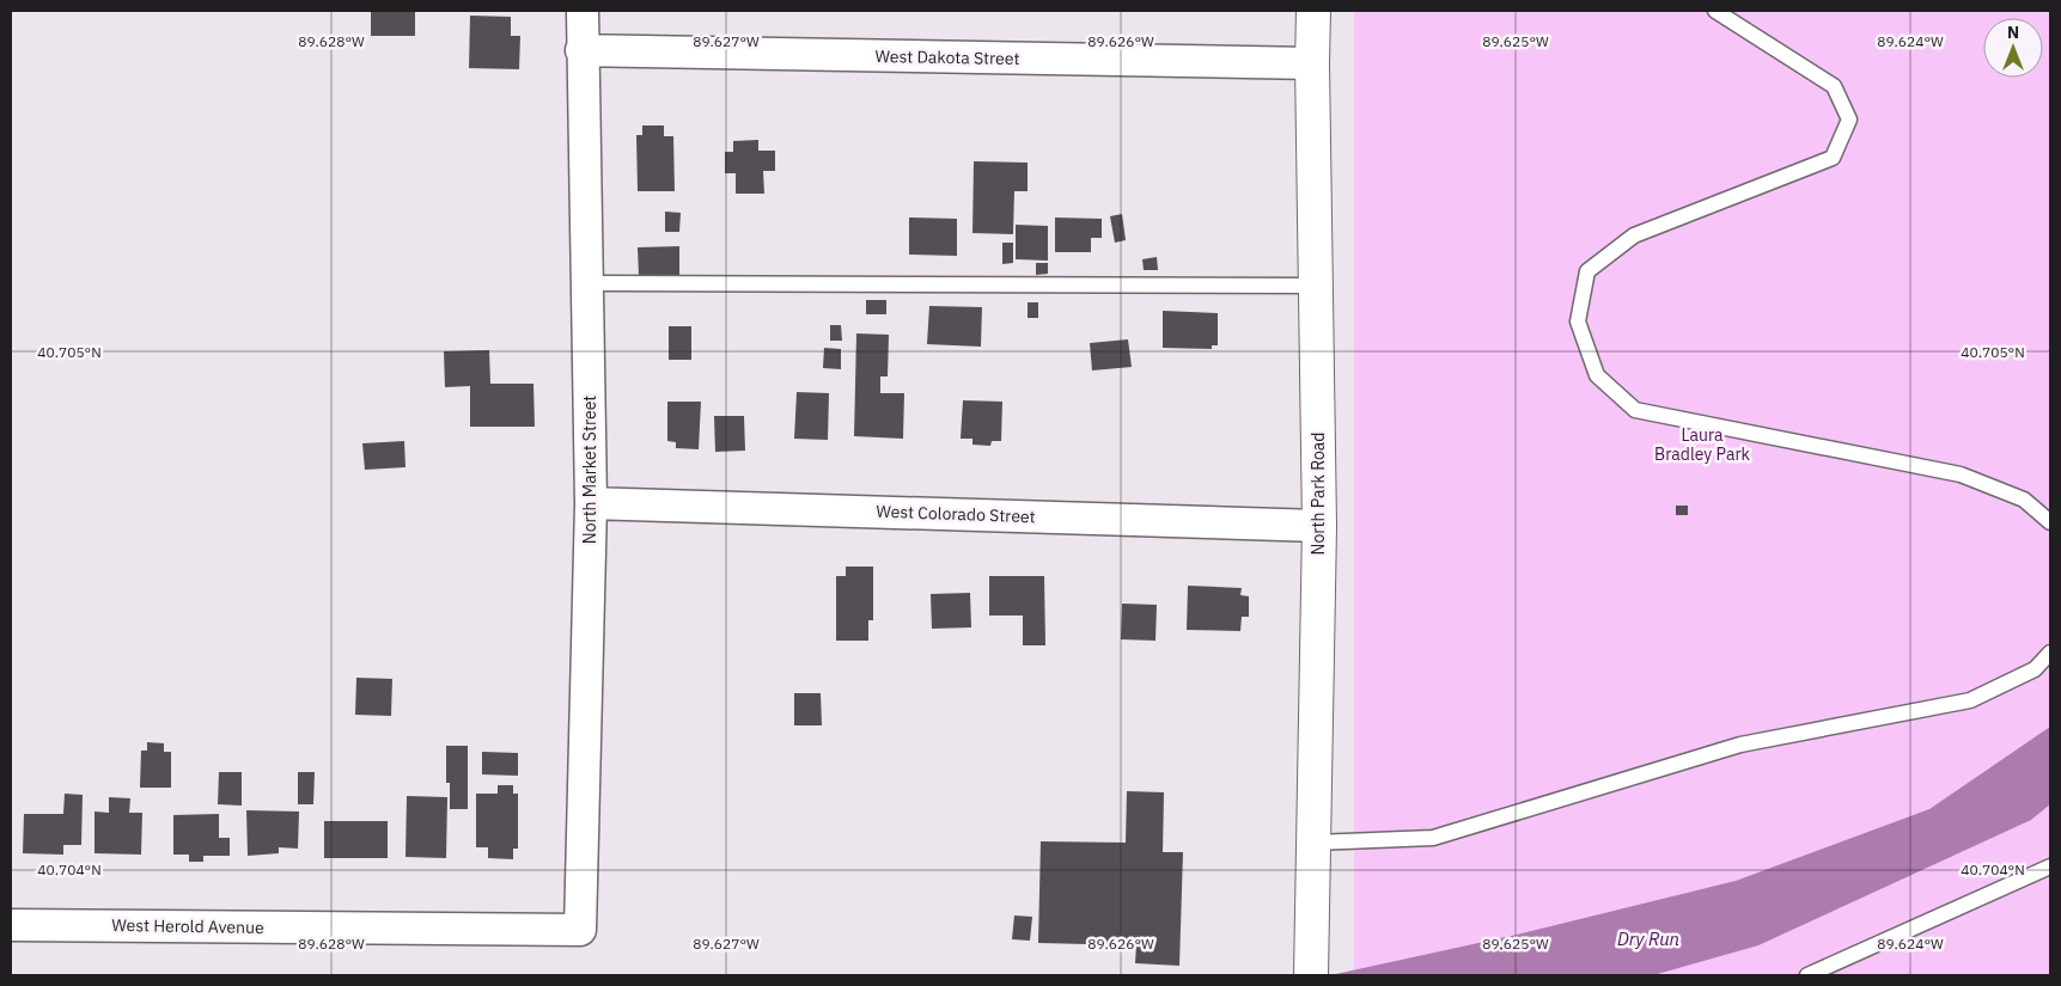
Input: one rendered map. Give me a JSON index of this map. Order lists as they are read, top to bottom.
{
  "streets": {
    "street": [
      "West Dakota Street",
      "North Market Street",
      "North Park Road",
      "West Colorado Street",
      "West Herold Avenue"
    ]
  },
  "crossings": [
    ["West Dakota Street", "North Market Street"],
    ["West Dakota Street", "North Park Road"],
    ["North Market Street", "West Colorado Street"],
    ["North Market Street", "West Herold Avenue"],
    ["North Park Road", "West Colorado Street"]
  ],
  "water": ["Dry Run"],
  "parks": ["Laura Bradley Park"],
  "north": "top",
  "coordinates": [
    "89.628°W",
    "89.627°W",
    "89.626°W",
    "89.625°W",
    "89.624°W",
    "40.705°N",
    "40.704°N"
  ]
}
